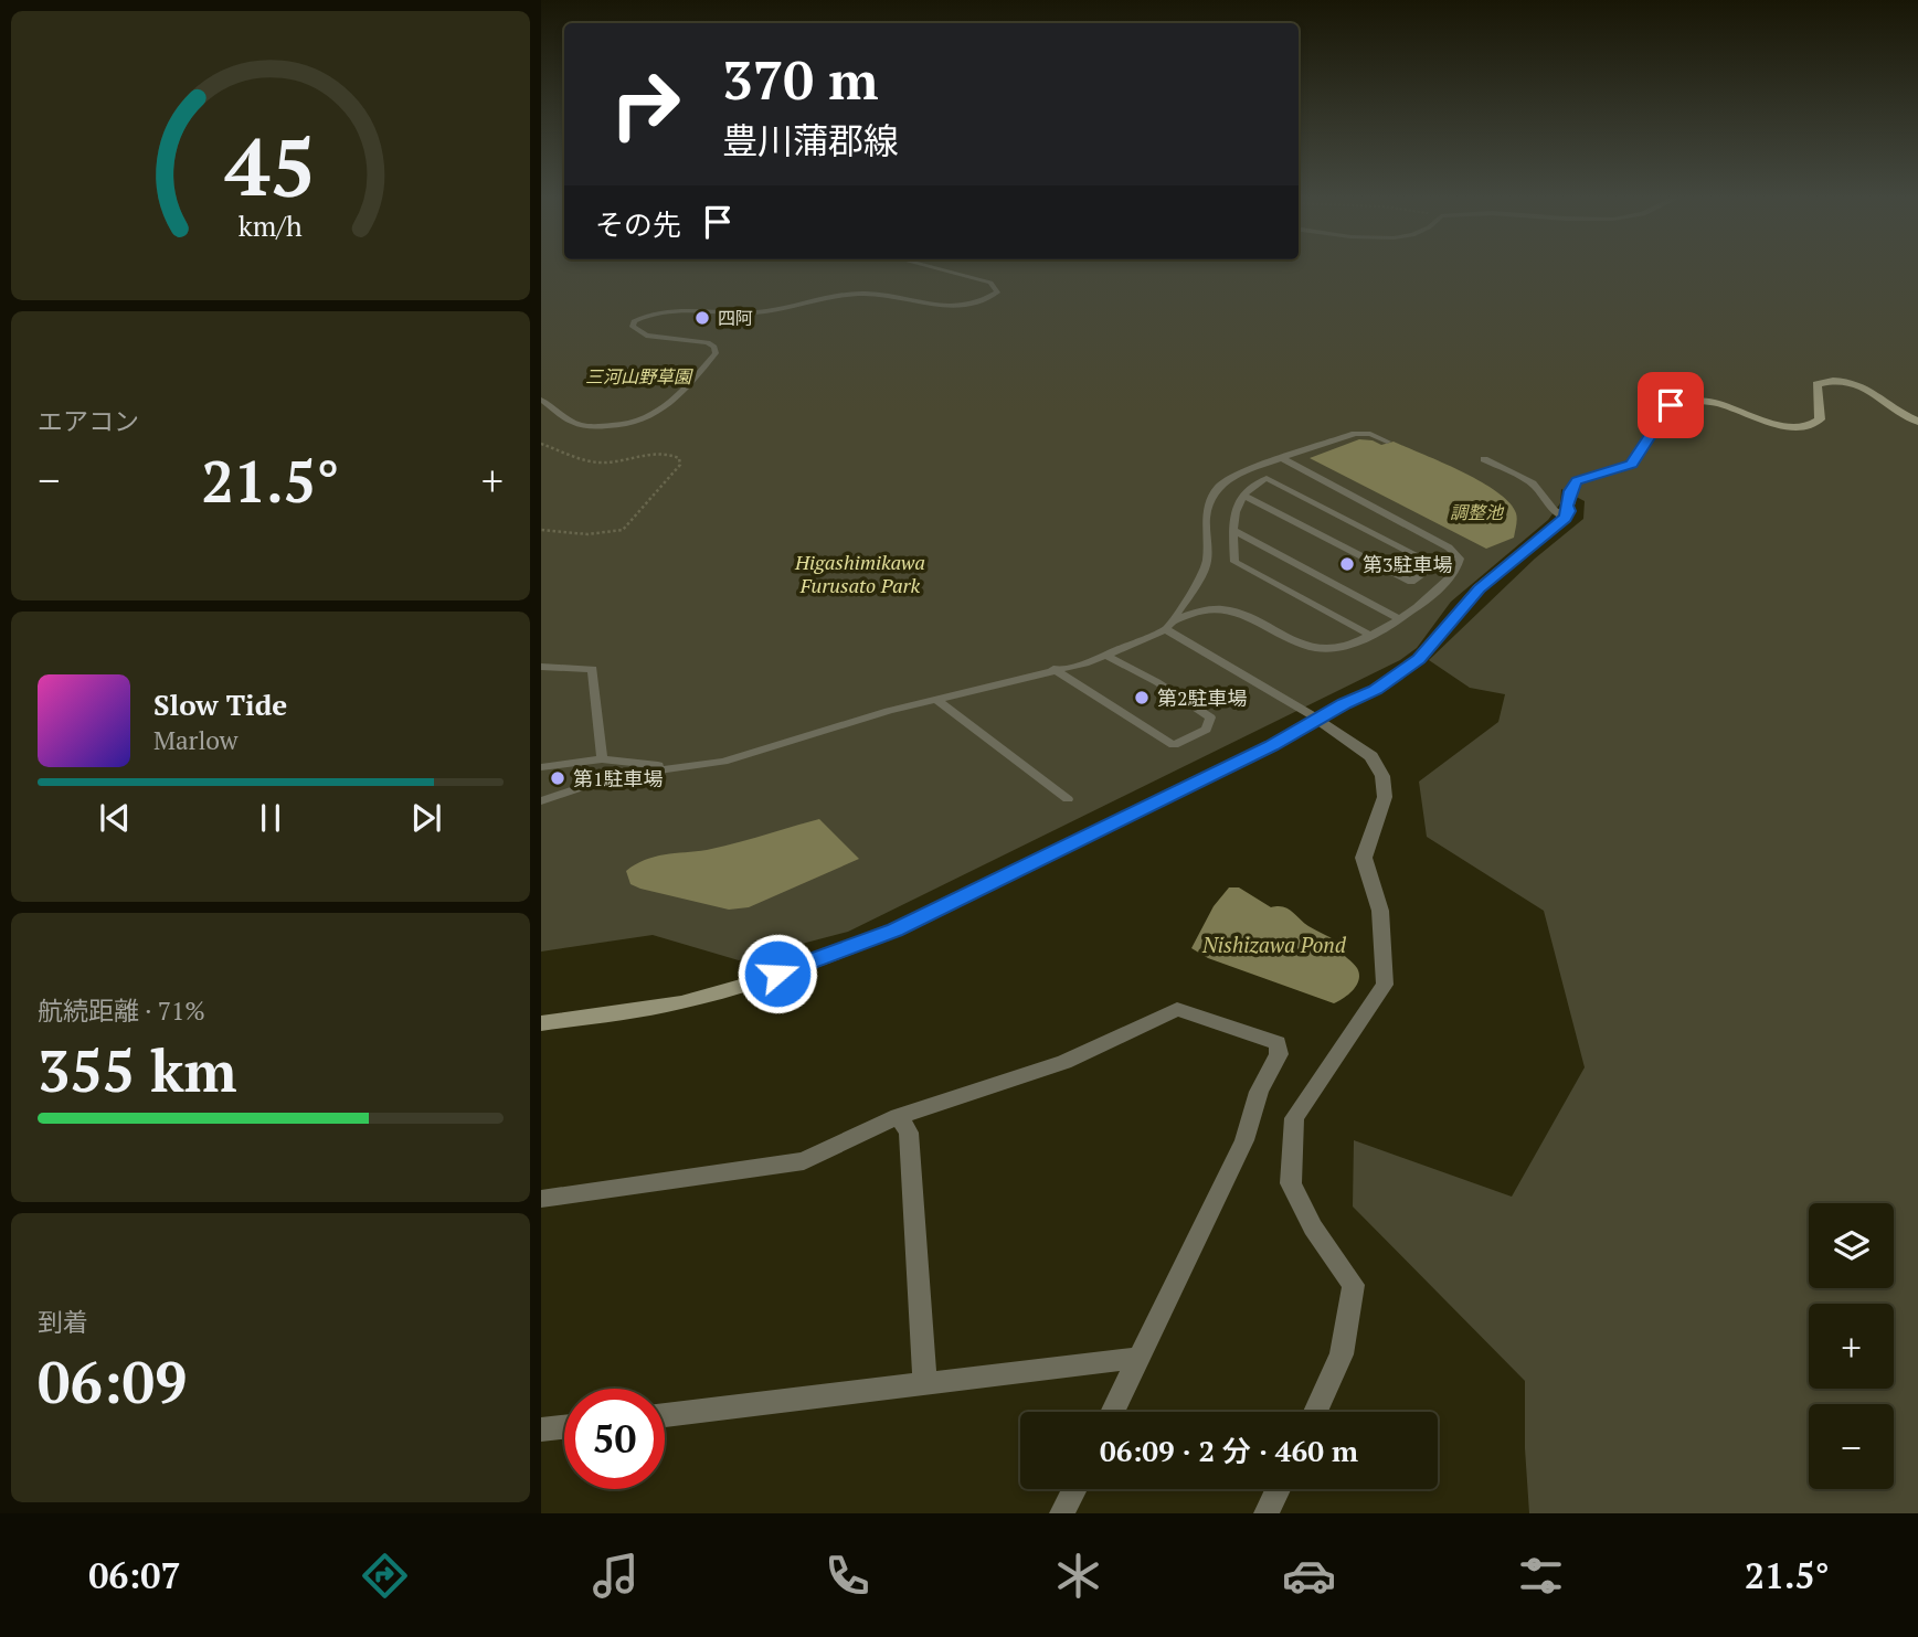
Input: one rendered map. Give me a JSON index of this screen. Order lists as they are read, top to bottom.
{
  "water": ["調整池", "Nishizawa Pond"],
  "parks": ["三河山野草園", "Higashimikawa Furusato Park"],
  "places": [
    "四阿",
    "第3駐車場",
    "第2駐車場",
    "第1駐車場"
  ],
  "page": {
    "turn": ["370 m", "豊川蒲郡線"],
    "then": "その先",
    "tile": [
      "エアコン",
      ["航続距離 · 71%", "355 km"],
      ["到着", "06:09"]
    ],
    "heat": ["−", "21.5°", "+"],
    "song": ["Slow Tide", "Marlow"],
    "map_buttons": ["+", "−"],
    "limit": "50",
    "trip": "06:09 · 2 分 · 460 m",
    "tabs": ["06:07", "21.5°"],
    "gauge": ["45", "km/h"]
  }
}
